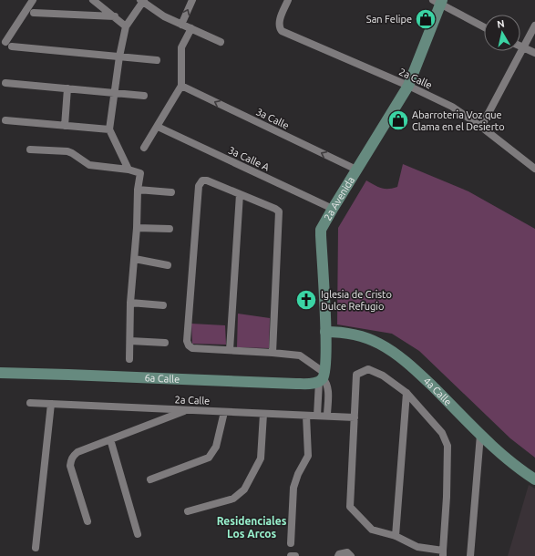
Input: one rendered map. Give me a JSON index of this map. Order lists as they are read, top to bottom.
{
  "streets": {
    "main road": ["2a Avenida", "6a Calle", "4a Calle"],
    "street": ["2a Calle", "3a Calle", "3a Calle A"]
  },
  "crossings": [
    ["2a Calle", "2a Avenida"],
    ["3a Calle", "2a Avenida"],
    ["3a Calle A", "2a Avenida"],
    ["2a Avenida", "6a Calle"],
    ["2a Avenida", "4a Calle"]
  ],
  "one_way": ["3a Calle"],
  "districts": ["Residenciales Los Arcos"],
  "places": {
    "shop": ["San Felipe", "Abarroteria Voz que Clama en el Desierto"],
    "church": ["Iglesia de Cristo Dulce Refugio"]
  },
  "north": "top"
}
